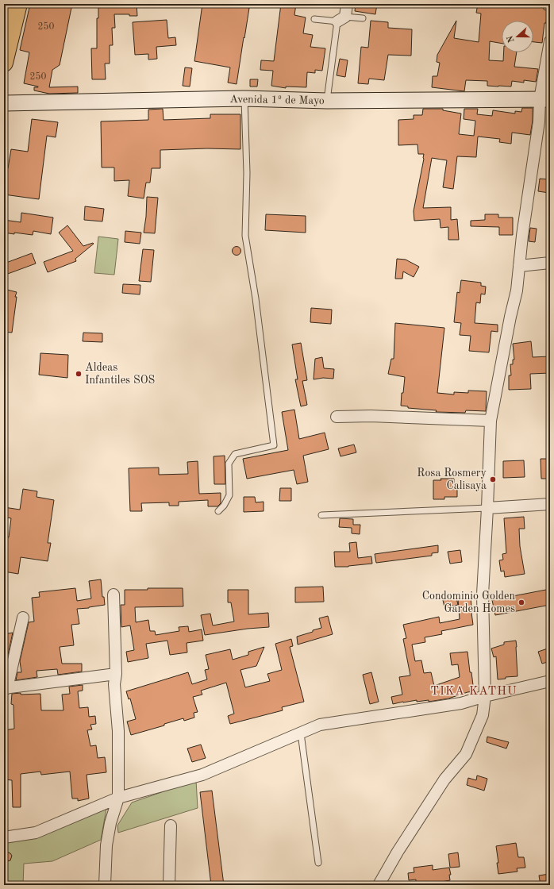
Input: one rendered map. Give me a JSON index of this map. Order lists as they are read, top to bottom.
{
  "streets": {
    "main road": ["Avenida 1º de Mayo"]
  },
  "districts": ["TIKA KATHU"],
  "places": ["Aldeas Infantiles SOS", "Rosa Rosmery Calisaya", "Condominio Golden Garden Homes"],
  "house_numbers": ["250", "250"],
  "north": "left"
}
